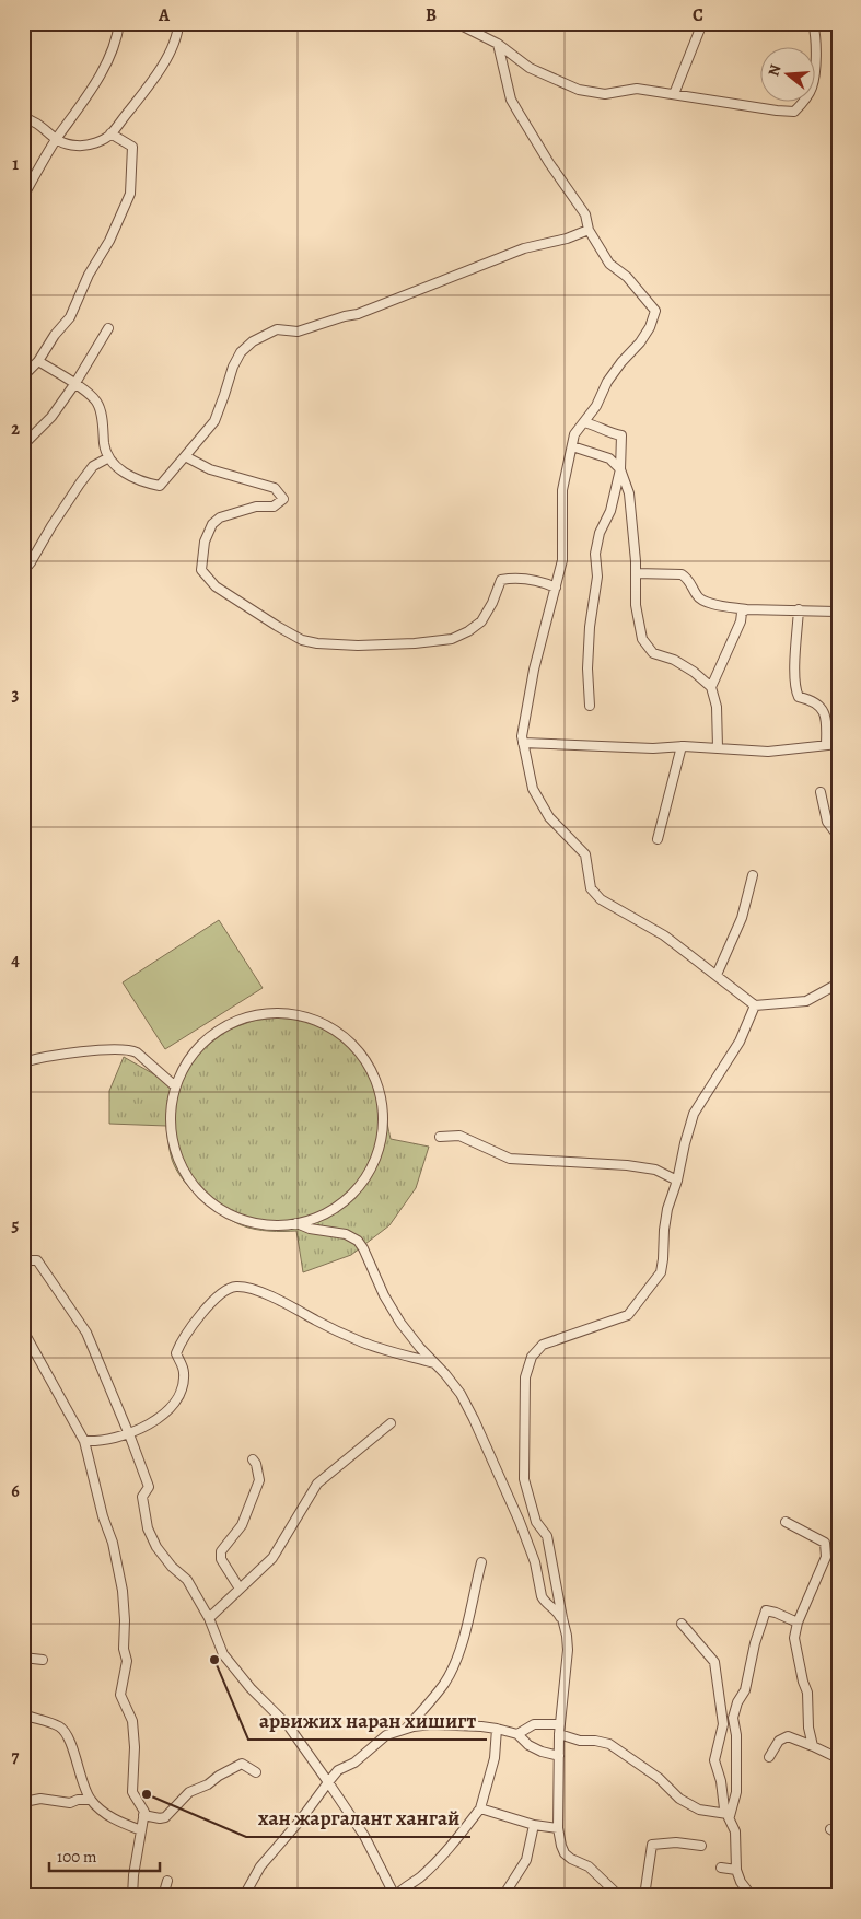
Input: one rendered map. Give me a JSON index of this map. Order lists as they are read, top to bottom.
{
  "places": ["арвижих наран хишигт", "хан жаргалант хангай"],
  "scale_bar": "100 m",
  "north": "left",
  "grid": {
    "columns": ["A", "B", "C"],
    "rows": [
      "1",
      "2",
      "3",
      "4",
      "5",
      "6",
      "7"
    ]
  }
}
